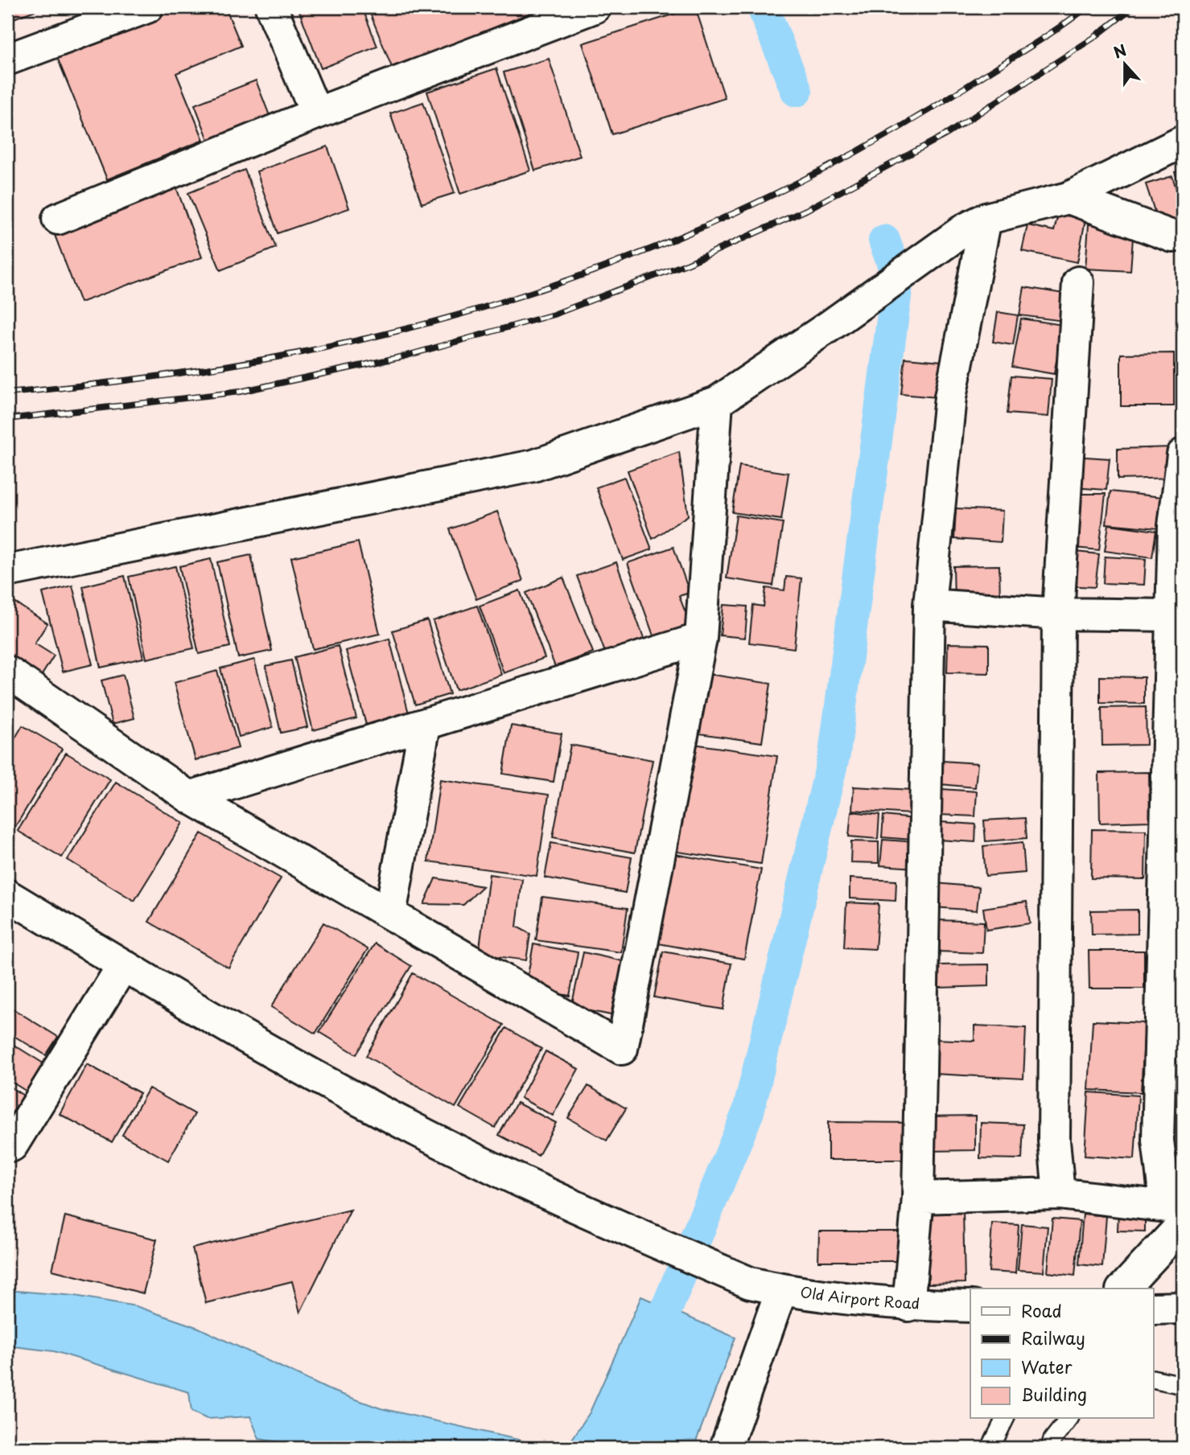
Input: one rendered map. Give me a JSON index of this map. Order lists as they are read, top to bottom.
{
  "streets": {
    "street": ["Old Airport Road"]
  },
  "legend": [
    "Road",
    "Railway",
    "Water",
    "Building"
  ],
  "north": "top"
}
